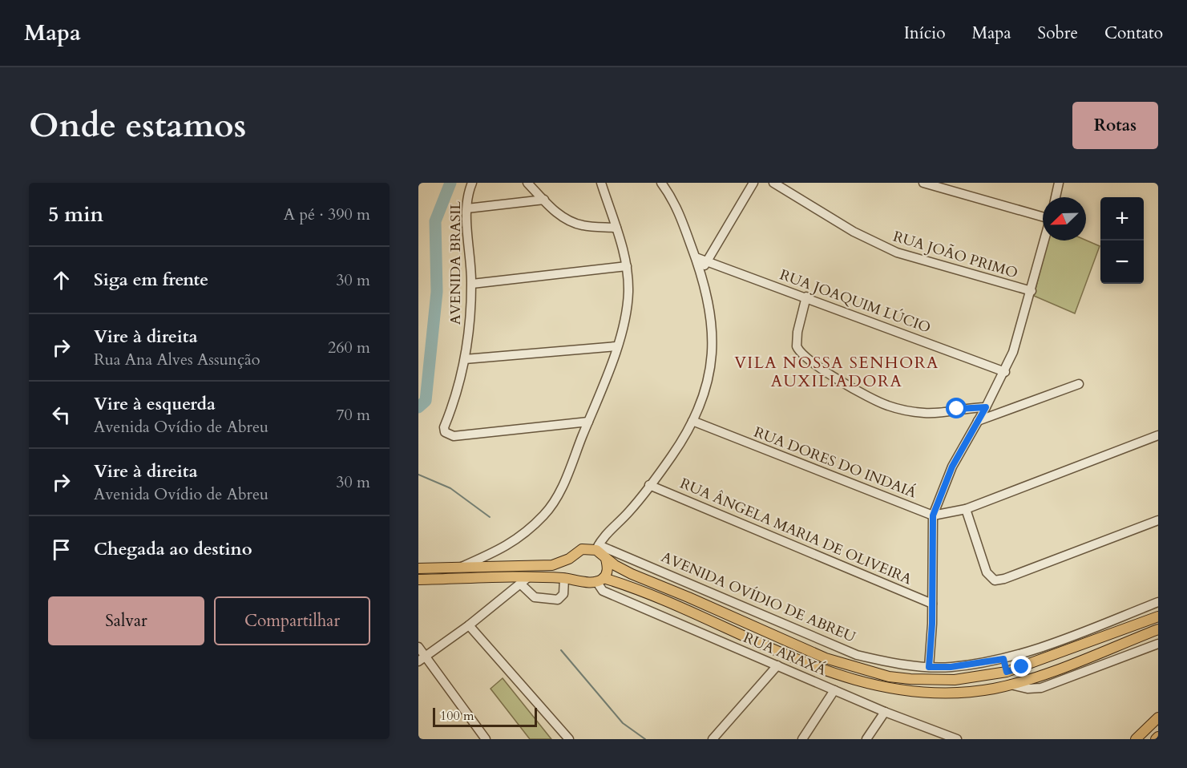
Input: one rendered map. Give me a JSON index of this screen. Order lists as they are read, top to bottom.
{
  "streets": {
    "main road": ["AVENIDA OVÍDIO DE ABREU"],
    "street": [
      "RUA JOÃO PRIMO",
      "AVENIDA BRASIL",
      "RUA JOAQUIM LÚCIO",
      "RUA DORES DO INDAIÁ",
      "RUA ÂNGELA MARIA DE OLIVEIRA",
      "RUA ARAXÁ"
    ]
  },
  "crossings": [
    ["AVENIDA OVÍDIO DE ABREU", "RUA ARAXÁ"]
  ],
  "districts": ["VILA NOSSA SENHORA AUXILIADORA"],
  "scale_bar": "100 m",
  "north": "bottom left",
  "page": {
    "header": "Mapa",
    "nav": [
      "Início",
      "Mapa",
      "Sobre",
      "Contato"
    ],
    "buttons": [
      "Rotas",
      ["Salvar", "Compartilhar"]
    ],
    "title": "Onde estamos",
    "heading": ["5 min", "A pé · 390 m"],
    "map_buttons": ["+", "−"],
    "list": [
      ["Siga em frente", "30 m"],
      ["Vire à direita", "Rua Ana Alves Assunção", "260 m"],
      ["Vire à esquerda", "Avenida Ovídio de Abreu", "70 m"],
      ["Vire à direita", "Avenida Ovídio de Abreu", "30 m"],
      "Chegada ao destino"
    ],
    "scale": "100 m"
  }
}
